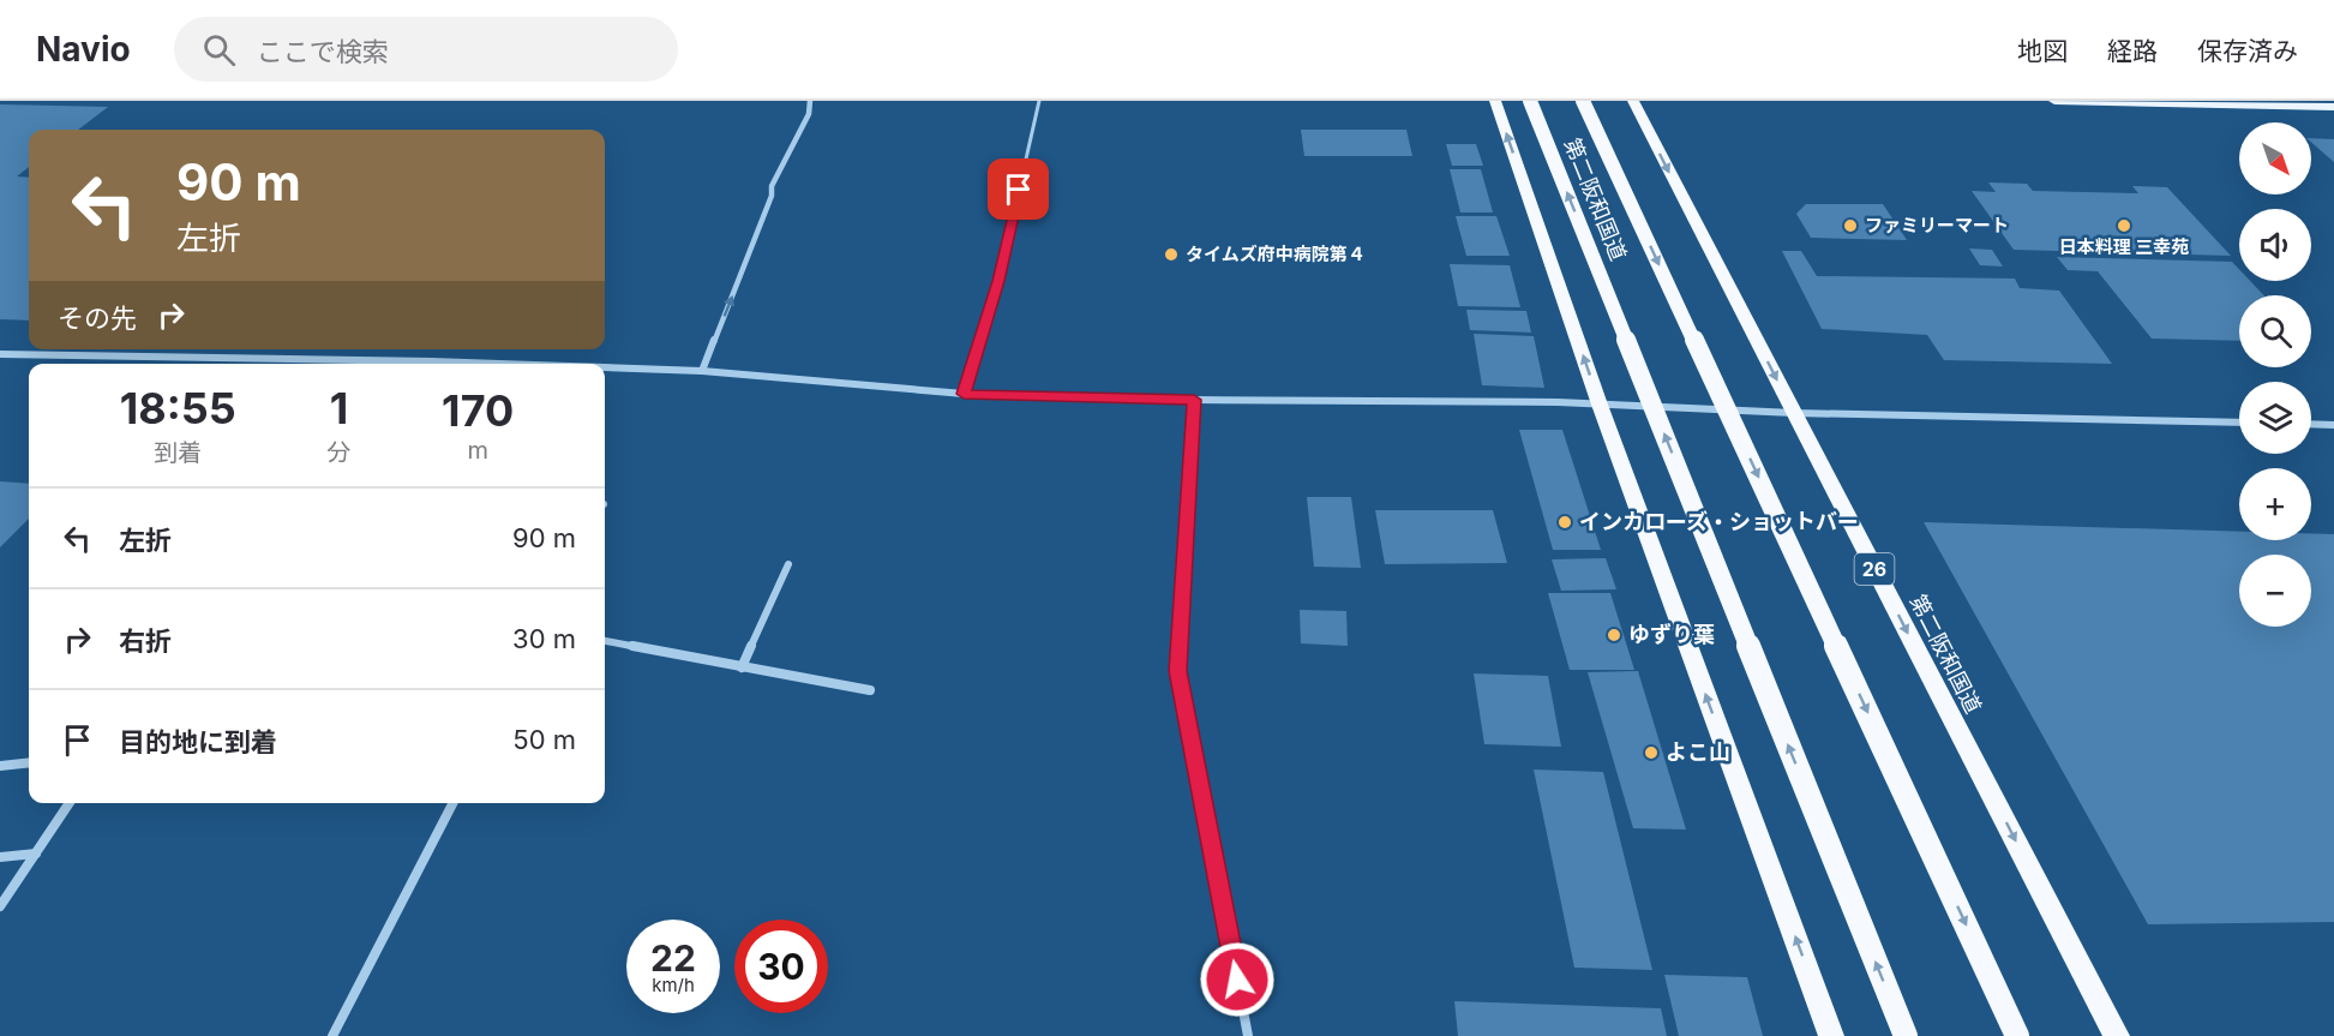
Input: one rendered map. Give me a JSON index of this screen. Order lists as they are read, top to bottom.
{
  "streets": {
    "highway": ["第二阪和国道", "26"]
  },
  "places": [
    "ファミリーマート",
    "日本料理 三幸苑",
    "タイムズ府中病院第４",
    "インカローズ・ショットバー",
    "ゆずり葉",
    "よこ山"
  ],
  "north": "bottom right",
  "page": {
    "header": "Navio",
    "search": "ここで検索",
    "nav": ["地図", "経路", "保存済み"],
    "map_buttons": ["+", "−"],
    "turn": ["90 m", "左折"],
    "then": "その先",
    "eta": [
      "18:55",
      "到着",
      "1",
      "分",
      "170",
      "m"
    ],
    "list": [
      {
        "name": "左折",
        "value": "90 m"
      },
      {
        "name": "右折",
        "value": "30 m"
      },
      {
        "name": "目的地に到着",
        "value": "50 m"
      }
    ],
    "speed": "22 km/h",
    "limit": "30"
  }
}
